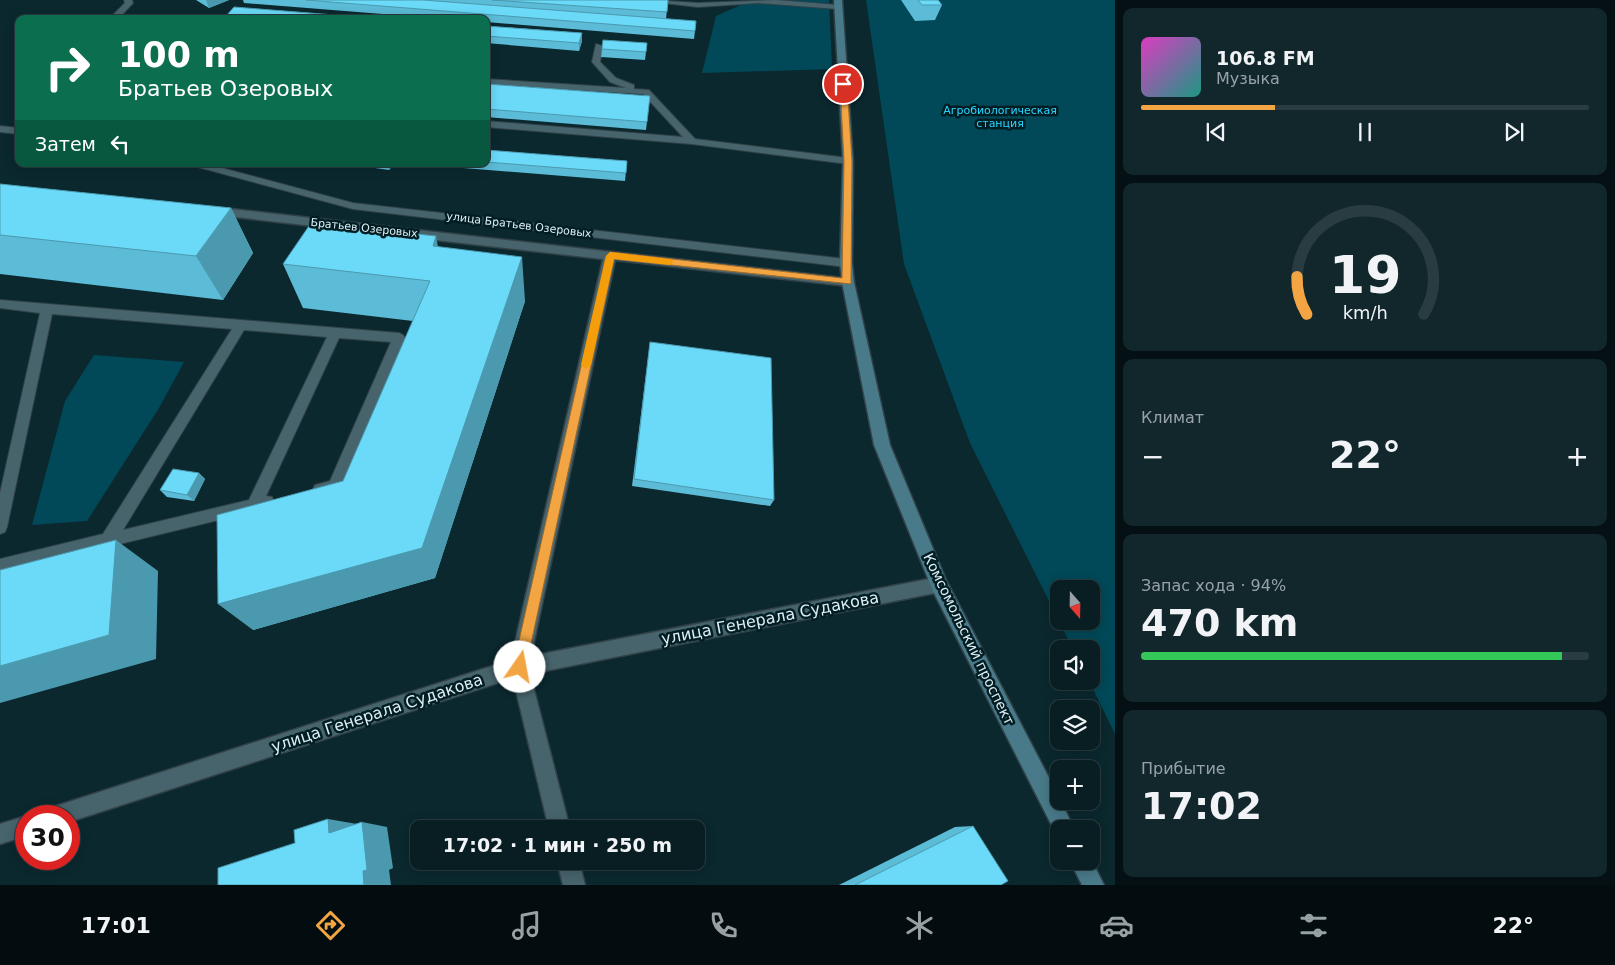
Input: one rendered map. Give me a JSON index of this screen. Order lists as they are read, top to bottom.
{
  "streets": {
    "street": ["Братьев Озеровых", "улица Генерала Судакова", "Комсомольский проспект"],
    "lane": ["улица Братьев Озеровых"]
  },
  "crossings": [
    ["улица Братьев Озеровых", "Комсомольский проспект"],
    ["Братьев Озеровых", "Комсомольский проспект"],
    ["улица Генерала Судакова", "Комсомольский проспект"]
  ],
  "parks": ["Агробиологическая станция"],
  "north": "bottom",
  "page": {
    "turn": ["100 m", "Братьев Озеровых"],
    "song": ["106.8 FM", "Музыка"],
    "then": "Затем",
    "tile": [
      "Климат",
      ["Запас хода · 94%", "470 km"],
      ["Прибытие", "17:02"]
    ],
    "heat": ["−", "22°", "+"],
    "map_buttons": ["+", "−"],
    "limit": "30",
    "trip": "17:02 · 1 мин · 250 m",
    "tabs": ["17:01", "22°"],
    "gauge": ["19", "km/h"]
  }
}
